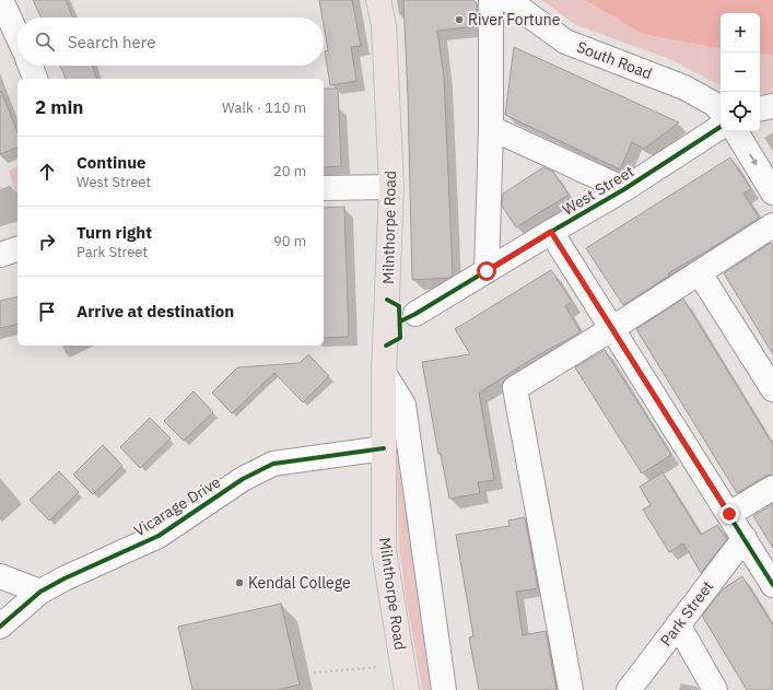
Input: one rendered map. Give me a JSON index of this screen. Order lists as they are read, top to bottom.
{
  "streets": {
    "highway": ["Milnthorpe Road"],
    "street": [
      "South Road",
      "West Street",
      "Vicarage Drive",
      "Park Street"
    ]
  },
  "crossings": [
    ["Milnthorpe Road", "Vicarage Drive"]
  ],
  "places": ["River Fortune", "Kendal College"],
  "page": {
    "map_buttons": ["+", "−"],
    "search": "Search here",
    "heading": ["2 min", "Walk · 110 m"],
    "list": [
      ["Continue", "West Street", "20 m"],
      ["Turn right", "Park Street", "90 m"],
      "Arrive at destination"
    ]
  }
}
